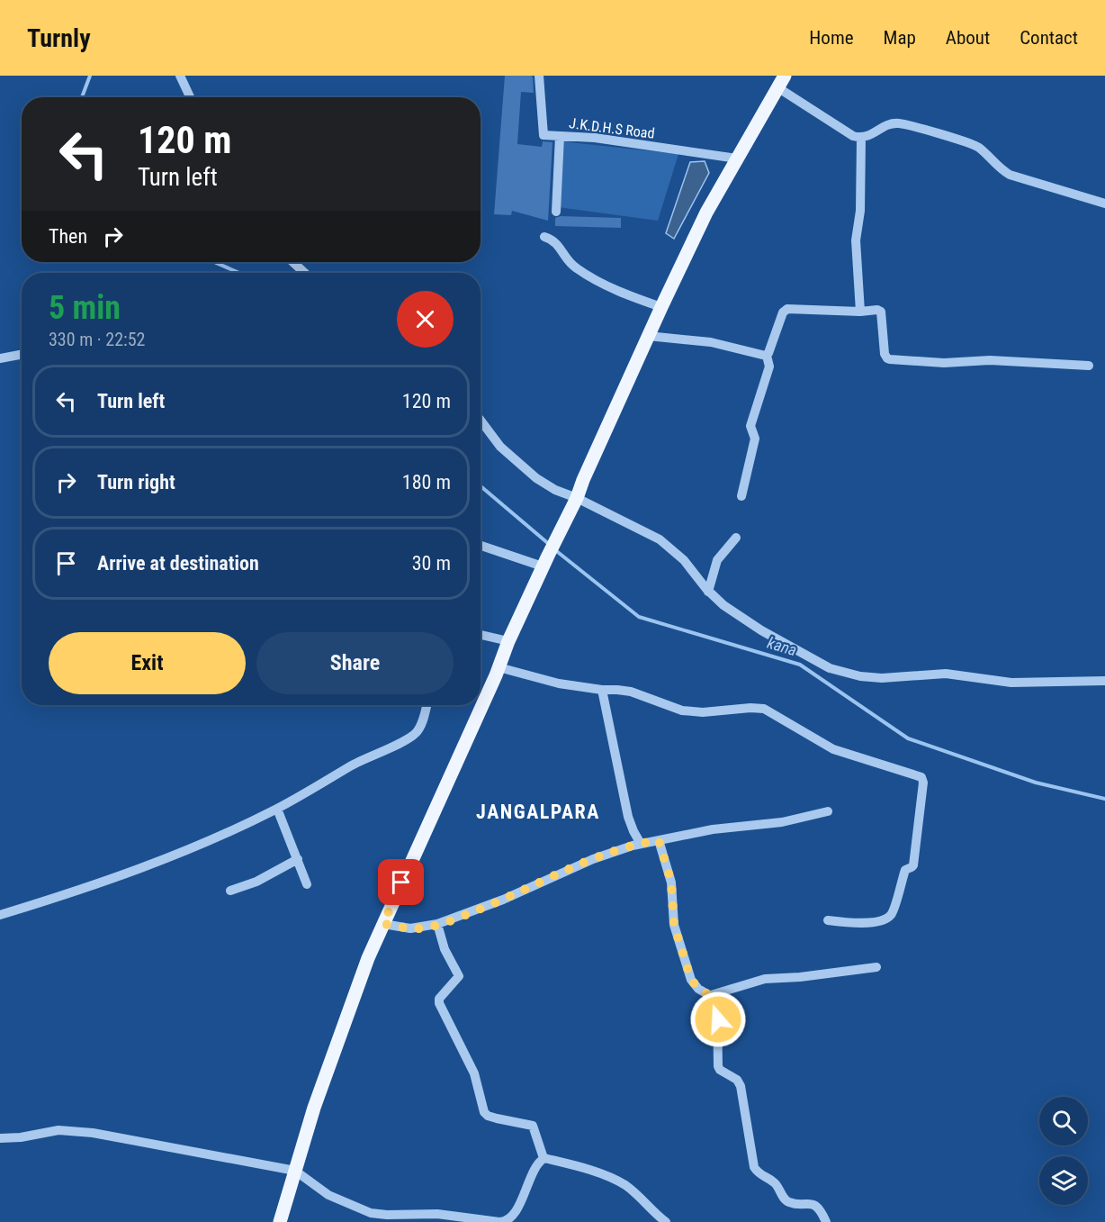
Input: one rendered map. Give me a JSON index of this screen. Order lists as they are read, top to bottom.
{
  "streets": {
    "street": ["J.K.D.H.S Road"]
  },
  "districts": ["JANGALPARA"],
  "water": ["kana"],
  "page": {
    "header": "Turnly",
    "nav": [
      "Home",
      "Map",
      "About",
      "Contact"
    ],
    "turn": ["120 m", "Turn left"],
    "then": "Then",
    "heading": ["5 min", "330 m · 22:52"],
    "list": [
      {
        "name": "Turn left",
        "value": "120 m"
      },
      {
        "name": "Turn right",
        "value": "180 m"
      },
      {
        "name": "Arrive at destination",
        "value": "30 m"
      }
    ],
    "buttons": ["Exit", "Share"]
  }
}
